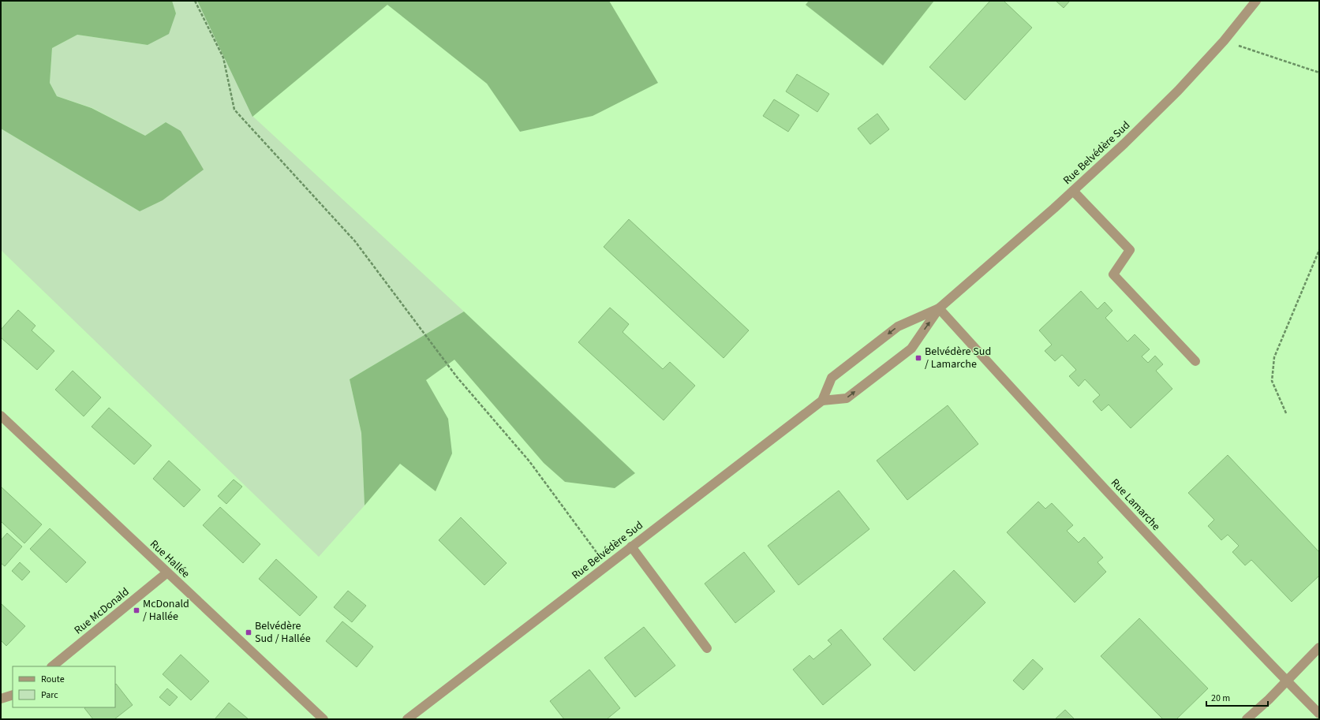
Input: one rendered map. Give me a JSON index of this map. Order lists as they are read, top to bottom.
{
  "streets": {
    "street": [
      "Rue Belvédère Sud",
      "Rue Lamarche",
      "Rue Hallée",
      "Rue McDonald"
    ]
  },
  "crossings": [
    ["Rue Belvédère Sud", "Rue Lamarche"],
    ["Rue Hallée", "Rue McDonald"]
  ],
  "places": {
    "transit": ["Belvédère Sud / Lamarche", "McDonald / Hallée", "Belvédère Sud / Hallée"]
  },
  "legend": ["Route", "Parc"],
  "scale_bar": "20 m"
}
